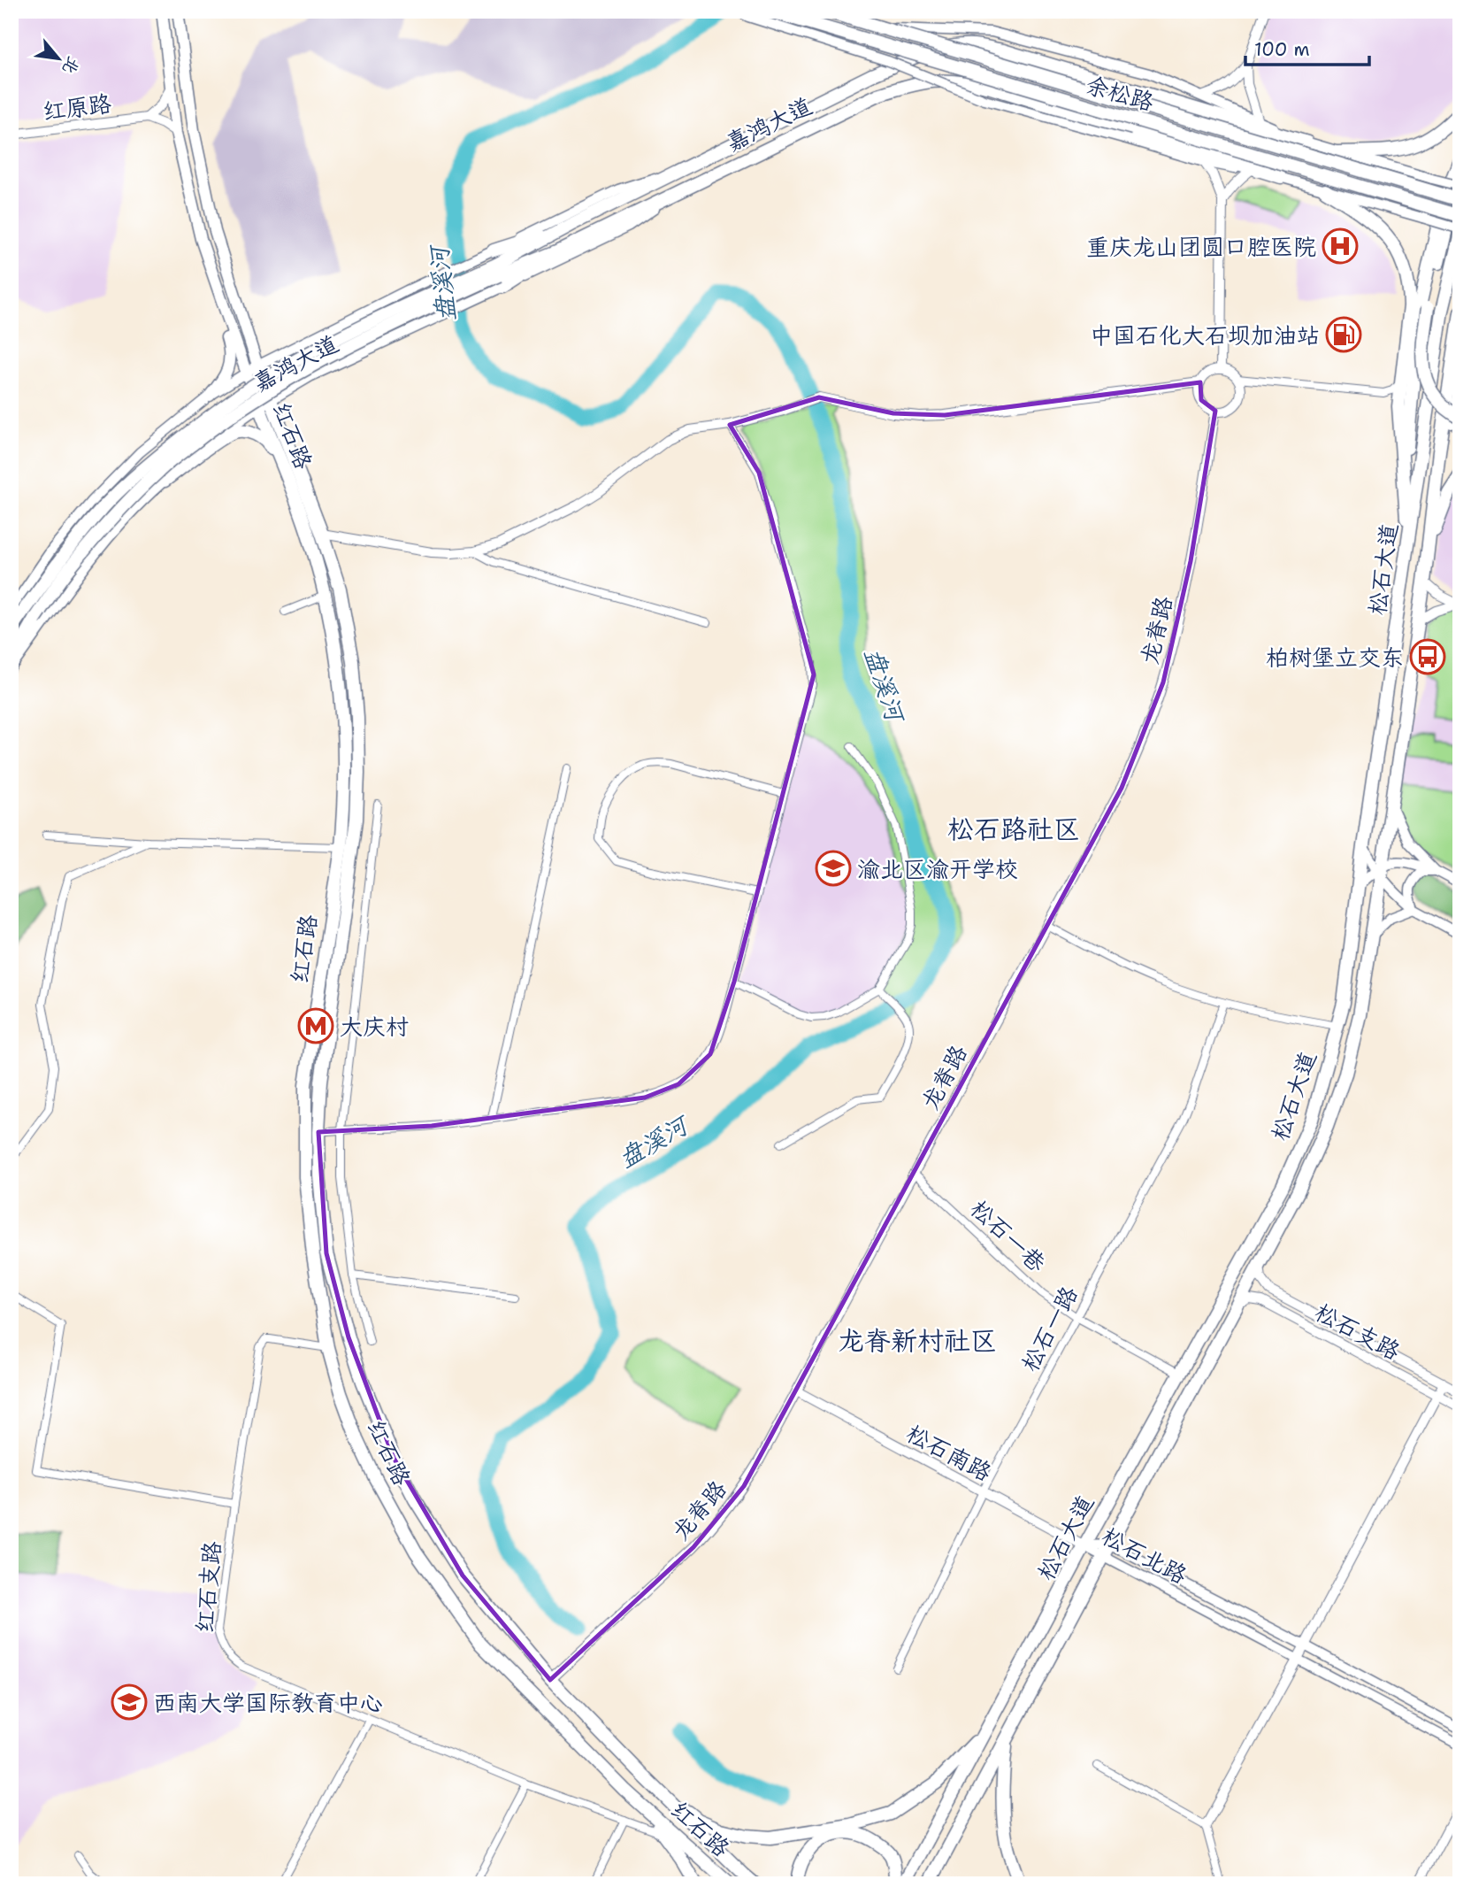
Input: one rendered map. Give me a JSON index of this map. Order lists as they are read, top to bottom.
{
  "streets": {
    "highway": [
      "余松路",
      "嘉鸿大道",
      "红石路",
      "松石大道"
    ],
    "main road": ["松石北路"],
    "street": [
      "红原路",
      "龙脊路",
      "松石一巷",
      "松石一路",
      "松石支路",
      "松石南路",
      "红石支路"
    ]
  },
  "crossings": [
    ["嘉鸿大道", "红石路"],
    ["红石路", "龙脊路"],
    ["红石路", "红石支路"],
    ["松石大道", "松石一巷"],
    ["松石大道", "松石支路"],
    ["松石大道", "松石南路"],
    ["松石大道", "松石北路"],
    ["龙脊路", "松石一巷"],
    ["龙脊路", "松石南路"],
    ["松石一巷", "松石一路"],
    ["松石一路", "松石南路"],
    ["松石南路", "松石北路"]
  ],
  "districts": ["松石路社区", "龙脊新村社区"],
  "water": ["盘溪河"],
  "places": {
    "hospital": ["重庆龙山团圆口腔医院"],
    "fuel station": ["中国石化大石坝加油站"],
    "bus stop": ["柏树堡立交东"],
    "school or university": ["渝北区渝开学校", "西南大学国际教育中心"],
    "metro station": ["大庆村"]
  },
  "scale_bar": "100 m",
  "north": "bottom right"
}
